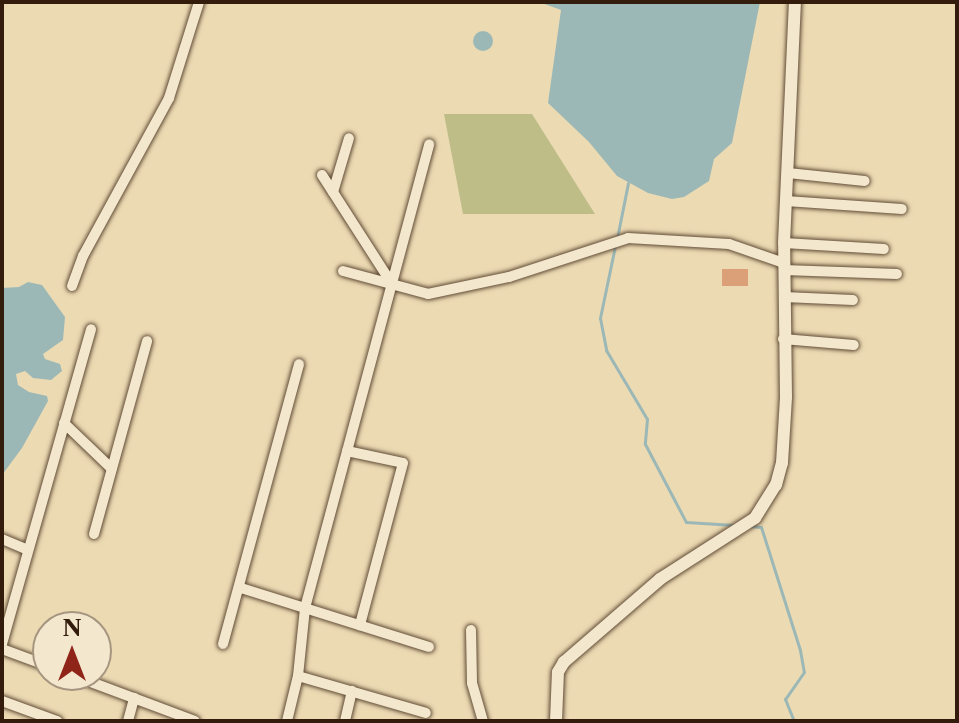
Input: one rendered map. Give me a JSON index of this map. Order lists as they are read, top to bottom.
{
  "north": "top"
}
